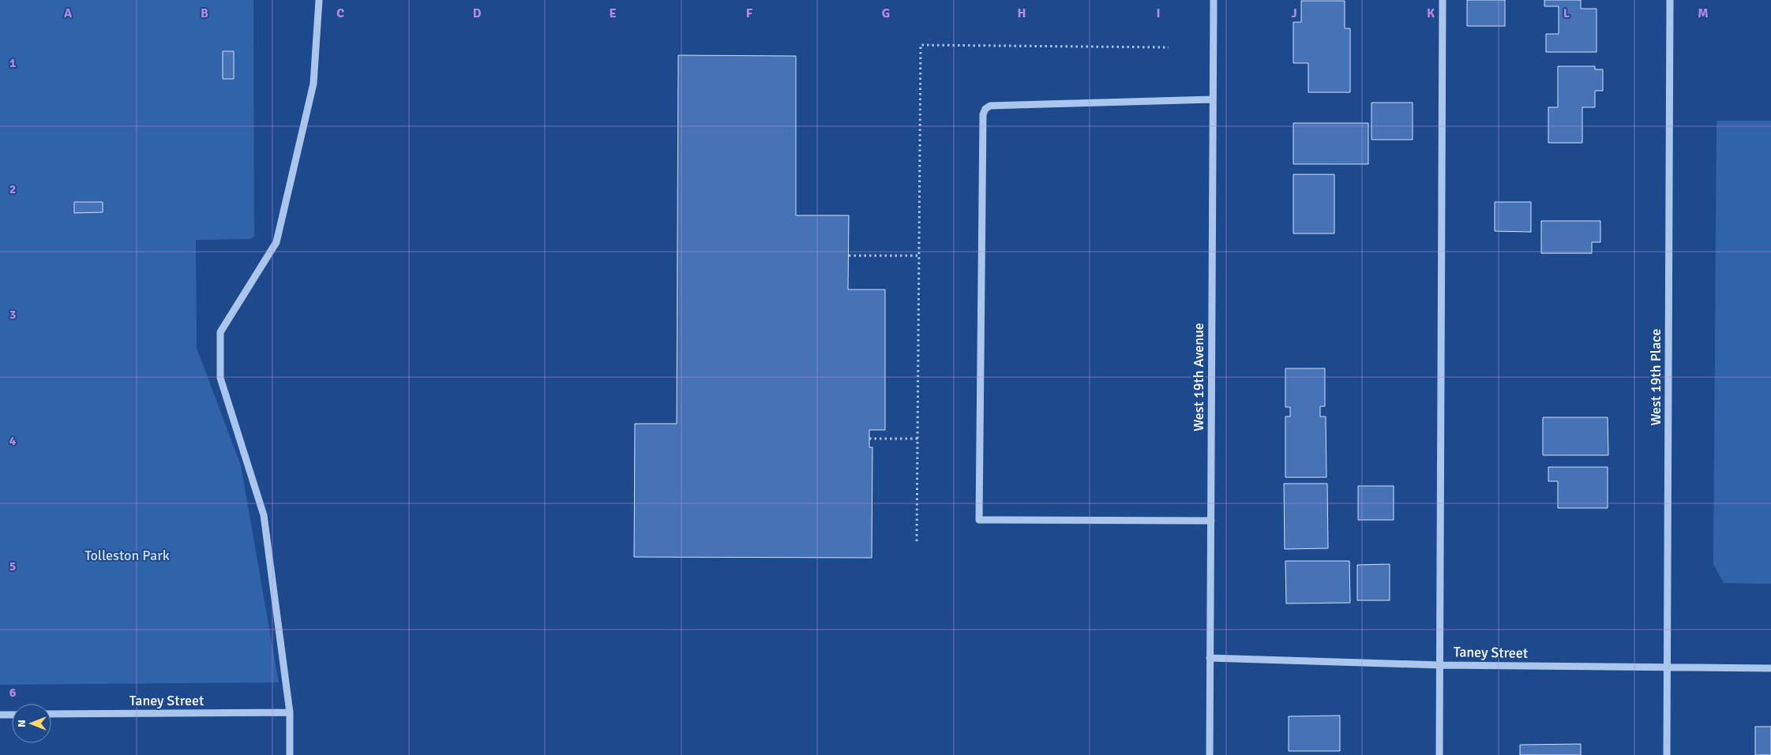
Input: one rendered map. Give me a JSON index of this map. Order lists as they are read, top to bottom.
{
  "streets": {
    "street": ["West 19th Avenue", "West 19th Place", "Taney Street"]
  },
  "crossings": [
    ["West 19th Avenue", "Taney Street"],
    ["West 19th Place", "Taney Street"]
  ],
  "parks": ["Tolleston Park"],
  "north": "left",
  "grid": {
    "columns": [
      "A",
      "B",
      "C",
      "D",
      "E",
      "F",
      "G",
      "H",
      "I",
      "J",
      "K",
      "L",
      "M"
    ],
    "rows": [
      "1",
      "2",
      "3",
      "4",
      "5",
      "6"
    ]
  }
}
